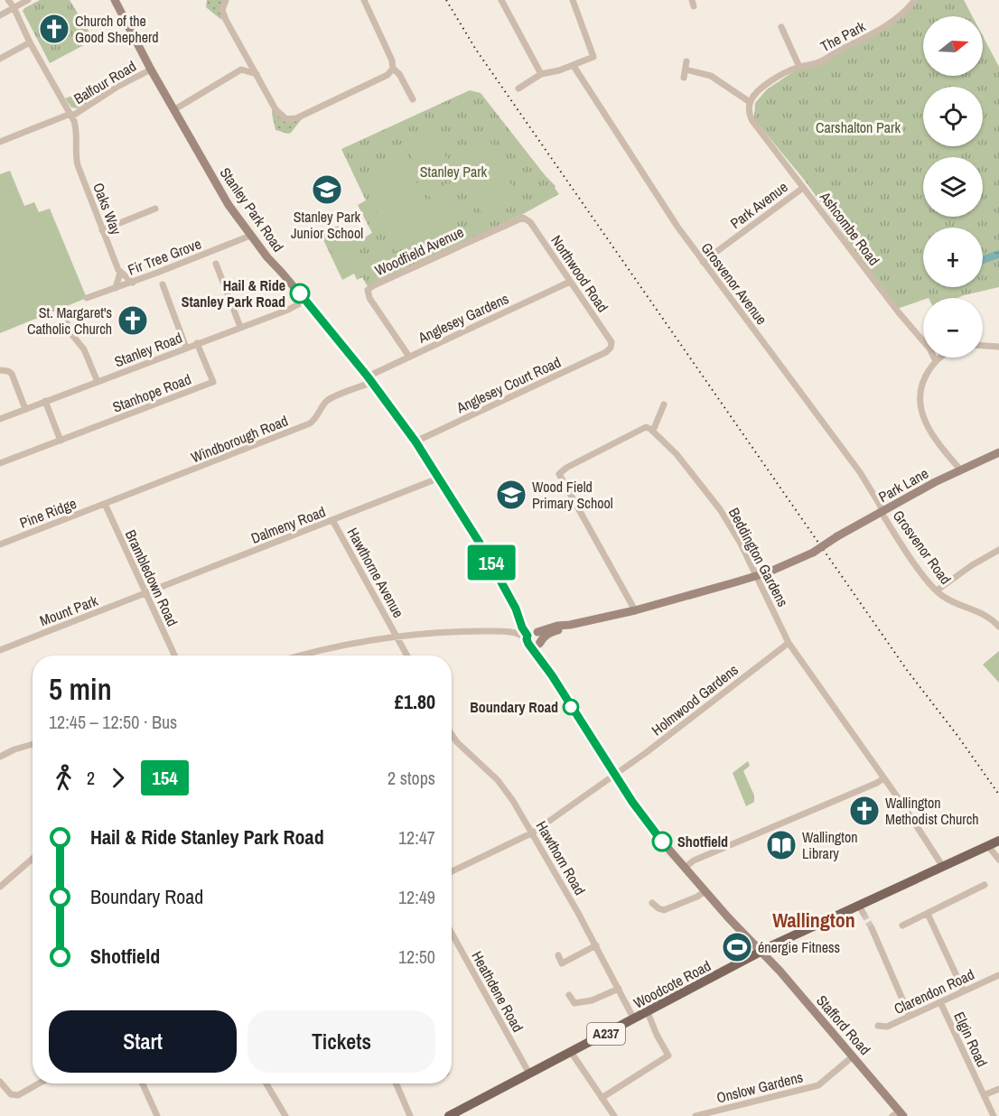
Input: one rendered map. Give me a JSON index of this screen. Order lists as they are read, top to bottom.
{
  "streets": {
    "main road": [
      "Stanley Park Road",
      "Park Lane",
      "Woodcote Road",
      "Stafford Road",
      "A237"
    ],
    "street": [
      "The Park",
      "Balfour Road",
      "Park Avenue",
      "Oaks Way",
      "Ashcombe Road",
      "Woodfield Avenue",
      "Fir Tree Grove",
      "Northwood Road",
      "Grosvenor Avenue",
      "Anglesey Gardens",
      "Stanley Road",
      "Anglesey Court Road",
      "Stanhope Road",
      "Windborough Road",
      "Pine Ridge",
      "Dalmeny Road",
      "Grosvenor Road",
      "Beddington Gardens",
      "Hawthorne Avenue",
      "Brambledown Road",
      "Mount Park",
      "Holmwood Gardens",
      "Hawthorn Road",
      "Heathdene Road",
      "Clarendon Road",
      "Elgin Road",
      "Onslow Gardens"
    ]
  },
  "crossings": [
    ["The Park", "Ashcombe Road"],
    ["Balfour Road", "Oaks Way"],
    ["Balfour Road", "Stanley Park Road"],
    ["Park Avenue", "Ashcombe Road"],
    ["Park Avenue", "Grosvenor Avenue"],
    ["Oaks Way", "Fir Tree Grove"],
    ["Stanley Park Road", "Fir Tree Grove"],
    ["Stanley Park Road", "Anglesey Gardens"],
    ["Stanley Park Road", "Stanley Road"],
    ["Stanley Park Road", "Anglesey Court Road"],
    ["Stanley Park Road", "Windborough Road"],
    ["Stanley Park Road", "Dalmeny Road"],
    ["Stanley Park Road", "Holmwood Gardens"],
    ["Stanley Park Road", "Woodcote Road"],
    ["Stanley Park Road", "Stafford Road"],
    ["Woodfield Avenue", "Northwood Road"],
    ["Woodfield Avenue", "Anglesey Gardens"],
    ["Northwood Road", "Anglesey Gardens"],
    ["Northwood Road", "Anglesey Court Road"],
    ["Grosvenor Avenue", "Park Lane"],
    ["Grosvenor Avenue", "Grosvenor Road"],
    ["Anglesey Gardens", "Windborough Road"],
    ["Stanley Road", "Stanhope Road"],
    ["Windborough Road", "Pine Ridge"],
    ["Windborough Road", "Brambledown Road"],
    ["Park Lane", "Grosvenor Road"],
    ["Park Lane", "Beddington Gardens"],
    ["Pine Ridge", "Brambledown Road"],
    ["Dalmeny Road", "Hawthorne Avenue"],
    ["Dalmeny Road", "Brambledown Road"],
    ["Dalmeny Road", "Mount Park"],
    ["Beddington Gardens", "Holmwood Gardens"],
    ["Beddington Gardens", "Woodcote Road"],
    ["Brambledown Road", "Mount Park"],
    ["Holmwood Gardens", "Hawthorn Road"],
    ["Hawthorn Road", "Woodcote Road"],
    ["Woodcote Road", "Heathdene Road"],
    ["Woodcote Road", "Stafford Road"],
    ["Clarendon Road", "Elgin Road"],
    ["Stafford Road", "Onslow Gardens"]
  ],
  "districts": ["Wallington"],
  "parks": ["Carshalton Park", "Stanley Park"],
  "places": {
    "church": ["Church of the Good Shepherd", "St. Margaret's Catholic Church", "Wallington Methodist Church"],
    "school or university": ["Stanley Park Junior School", "Wood Field Primary School"],
    "other": ["Hail & Ride Stanley Park Road", "Boundary Road", "Shotfield"],
    "library": ["Wallington Library"],
    "sports": ["énergie Fitness"]
  },
  "lines": ["bus line 154"],
  "north": "right",
  "page": {
    "on_map": "154",
    "map_buttons": ["+", "−"],
    "heading": ["5 min", "12:45 – 12:50 · Bus", "£1.80"],
    "legs": ["2", "154", "2 stops"],
    "list": [
      {
        "name": "Hail & Ride Stanley Park Road",
        "value": "12:47"
      },
      {
        "name": "Boundary Road",
        "value": "12:49"
      },
      {
        "name": "Shotfield",
        "value": "12:50"
      }
    ],
    "buttons": ["Start", "Tickets"]
  }
}
